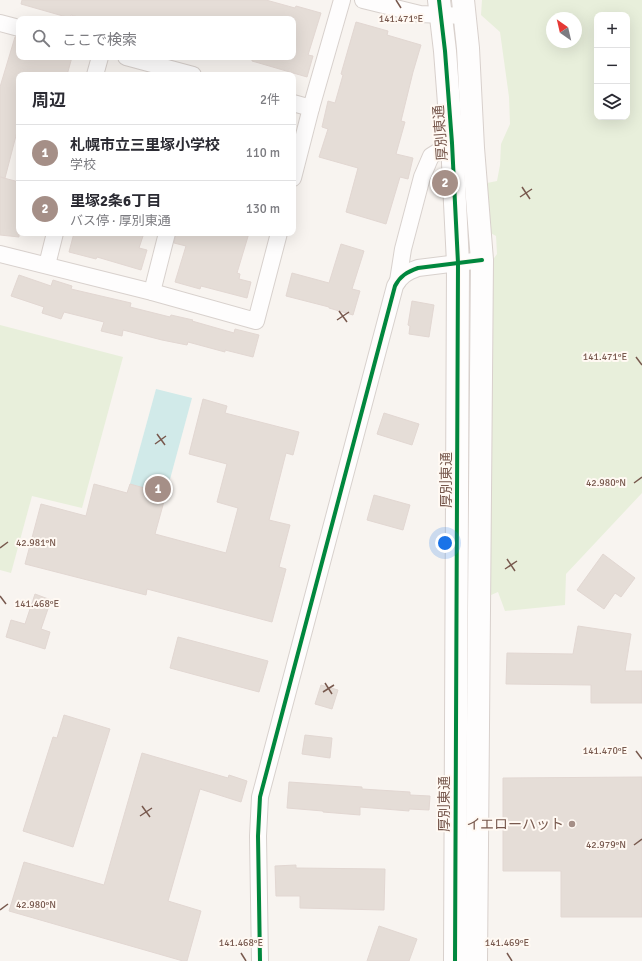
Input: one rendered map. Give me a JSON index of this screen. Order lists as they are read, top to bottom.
{
  "streets": {
    "street": ["厚別東通"]
  },
  "places": ["イエローハット"],
  "north": "top left",
  "page": {
    "map_buttons": ["+", "−"],
    "search": "ここで検索",
    "heading": ["周辺", "2件"],
    "list": [
      {
        "mark": "1",
        "name": "札幌市立三里塚小学校",
        "note": "学校",
        "value": "110 m"
      },
      {
        "mark": "2",
        "name": "里塚2条6丁目",
        "note": "バス停 · 厚別東通",
        "value": "130 m"
      }
    ],
    "pins": ["2", "1"]
  },
  "coordinates": [
    "141.471°E",
    "42.980°N",
    "42.981°N",
    "141.468°E",
    "141.470°E",
    "42.979°N",
    "141.469°E"
  ]
}
